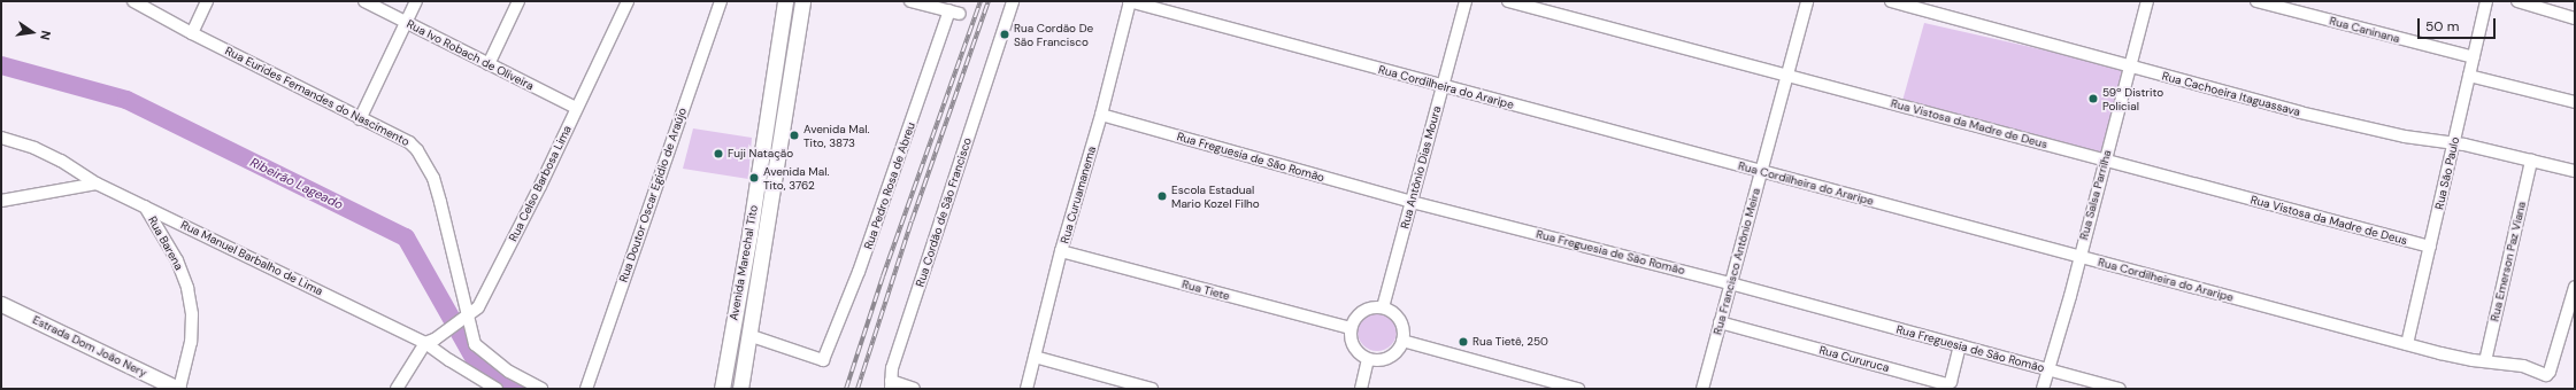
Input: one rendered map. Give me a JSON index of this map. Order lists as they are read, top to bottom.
{
  "streets": {
    "main road": ["Avenida Marechal Tito", "Estrada Dom João Nery"],
    "street": [
      "Rua Caninana",
      "Rua Ivo Robach de Oliveira",
      "Rua Cordilheira do Araripe",
      "Rua Cachoeira Itaguassava",
      "Rua Eurides Fernandes do Nascimento",
      "Rua Vistosa da Madre de Deus",
      "Rua Freguesia de São Romão",
      "Rua Antônio Dias Moura",
      "Rua São Paulo",
      "Rua Celso Barbosa Lima",
      "Rua Pedro Rosa de Abreu",
      "Rua Doutor Oscar Egidio de Araújo",
      "Rua Curuamanema",
      "Rua Salsa Parrilha",
      "Rua Cordão de São Francisco",
      "Rua Barena",
      "Rua Manuel Barbalho de Lima",
      "Rua Francisco Antônio Meira",
      "Rua Emerson Paz Viana",
      "Rua Tiete",
      "Rua Cururuca"
    ]
  },
  "crossings": [
    ["Rua Caninana", "Rua São Paulo"],
    ["Rua Ivo Robach de Oliveira", "Rua Celso Barbosa Lima"],
    ["Rua Cordilheira do Araripe", "Rua Antônio Dias Moura"],
    ["Rua Cordilheira do Araripe", "Rua São Paulo"],
    ["Rua Cordilheira do Araripe", "Rua Curuamanema"],
    ["Rua Cordilheira do Araripe", "Rua Salsa Parrilha"],
    ["Rua Cordilheira do Araripe", "Rua Francisco Antônio Meira"],
    ["Rua Cordilheira do Araripe", "Rua Emerson Paz Viana"],
    ["Rua Cachoeira Itaguassava", "Rua São Paulo"],
    ["Rua Cachoeira Itaguassava", "Rua Salsa Parrilha"],
    ["Rua Cachoeira Itaguassava", "Rua Emerson Paz Viana"],
    ["Rua Eurides Fernandes do Nascimento", "Rua Celso Barbosa Lima"],
    ["Rua Vistosa da Madre de Deus", "Rua São Paulo"],
    ["Rua Vistosa da Madre de Deus", "Rua Salsa Parrilha"],
    ["Rua Vistosa da Madre de Deus", "Rua Francisco Antônio Meira"],
    ["Rua Freguesia de São Romão", "Rua Antônio Dias Moura"],
    ["Rua Freguesia de São Romão", "Rua Curuamanema"],
    ["Rua Freguesia de São Romão", "Rua Salsa Parrilha"],
    ["Rua Freguesia de São Romão", "Rua Francisco Antônio Meira"],
    ["Rua Freguesia de São Romão", "Rua Cururuca"],
    ["Rua Antônio Dias Moura", "Rua Tiete"],
    ["Rua Celso Barbosa Lima", "Rua Manuel Barbalho de Lima"],
    ["Rua Pedro Rosa de Abreu", "Avenida Marechal Tito"],
    ["Rua Curuamanema", "Rua Tiete"],
    ["Rua Barena", "Rua Manuel Barbalho de Lima"],
    ["Rua Barena", "Estrada Dom João Nery"],
    ["Rua Francisco Antônio Meira", "Rua Cururuca"]
  ],
  "water": ["Ribeirão Lageado"],
  "places": [
    "Rua Cordão De São Francisco",
    "59º Distrito Policial",
    "Avenida Mal. Tito, 3873",
    "Fuji Natação",
    "Avenida Mal. Tito, 3762",
    "Escola Estadual Mario Kozel Filho",
    "Rua Tietê, 250"
  ],
  "scale_bar": "50 m",
  "north": "right"
}
